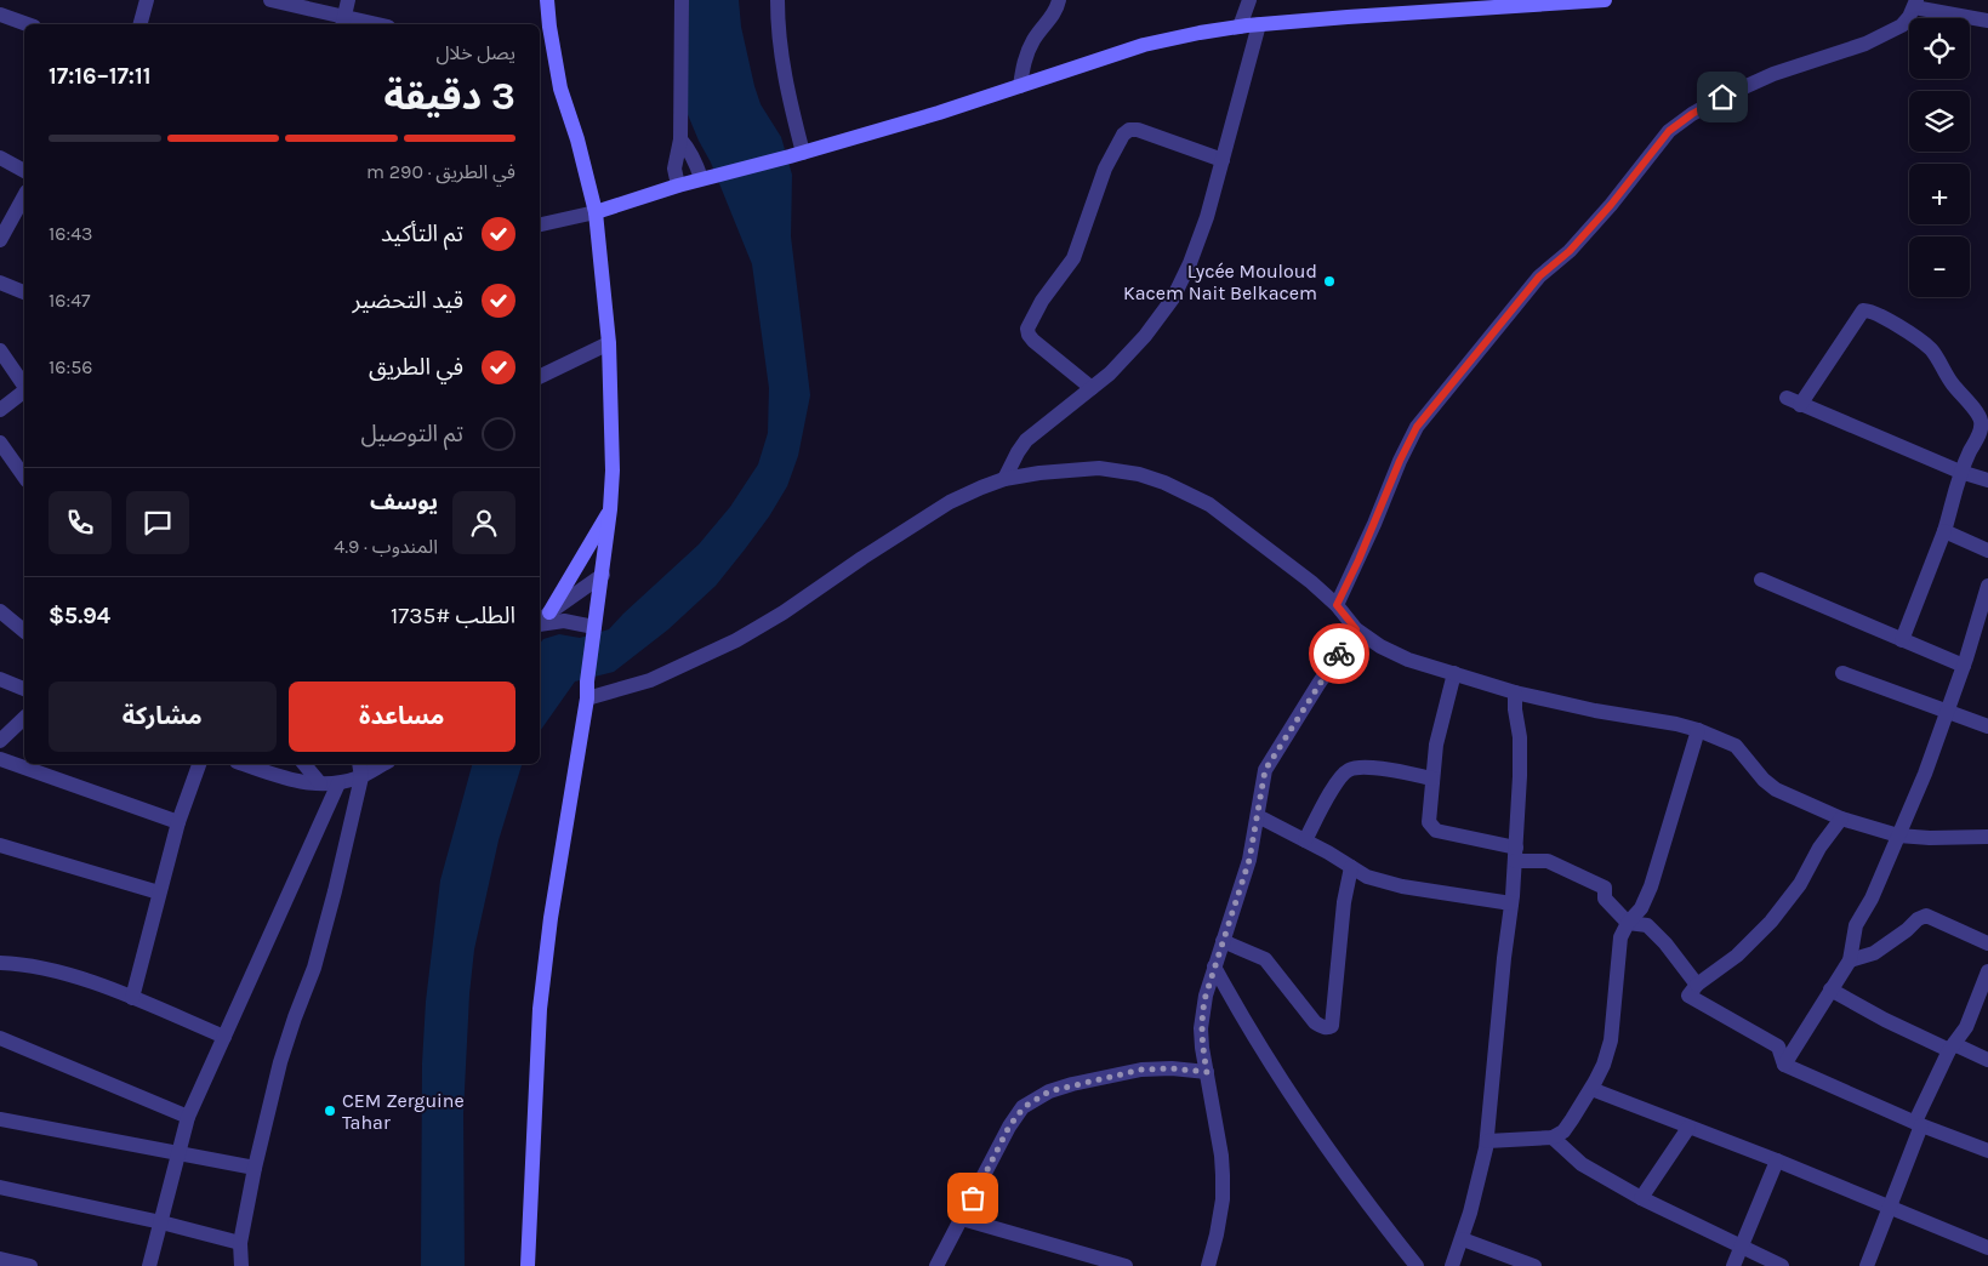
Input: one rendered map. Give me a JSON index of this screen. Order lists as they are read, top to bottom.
{
  "places": ["Lycée Mouloud Kacem Nait Belkacem", "CEM Zerguine Tahar"],
  "page": {
    "map_buttons": ["+", "−"],
    "heading": ["3 دقيقة", "يصل خلال", "17:11–17:16"],
    "panel": [
      "يوسف",
      "المندوب · 4.9",
      "الطلب #1735",
      "$5.94"
    ],
    "bar": "في الطريق · 290 m",
    "list": [
      ["تم التأكيد", "16:43"],
      ["قيد التحضير", "16:47"],
      ["في الطريق", "16:56"],
      "تم التوصيل"
    ],
    "buttons": ["مساعدة", "مشاركة"]
  }
}
